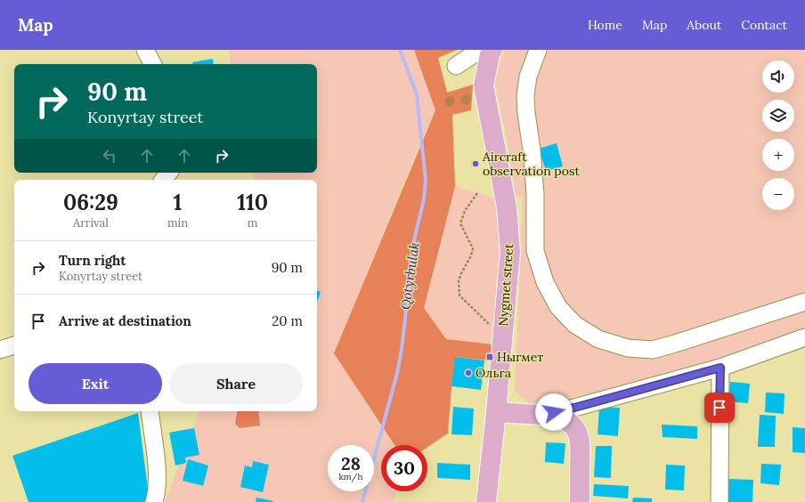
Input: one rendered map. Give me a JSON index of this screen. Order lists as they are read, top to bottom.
{
  "streets": {
    "main road": ["Nygmet street"]
  },
  "water": ["Qotyrbulak"],
  "places": {
    "other": ["Aircraft observation post", "Ольга"],
    "transit": ["Ныгмет"]
  },
  "page": {
    "header": "Map",
    "nav": [
      "Home",
      "Map",
      "About",
      "Contact"
    ],
    "map_buttons": ["+", "−"],
    "turn": ["90 m", "Konyrtay street"],
    "eta": [
      "06:29",
      "Arrival",
      "1",
      "min",
      "110",
      "m"
    ],
    "list": [
      {
        "name": "Turn right",
        "note": "Konyrtay street",
        "value": "90 m"
      },
      {
        "name": "Arrive at destination",
        "value": "20 m"
      }
    ],
    "buttons": ["Exit", "Share"],
    "speed": "28 km/h",
    "limit": "30"
  }
}
